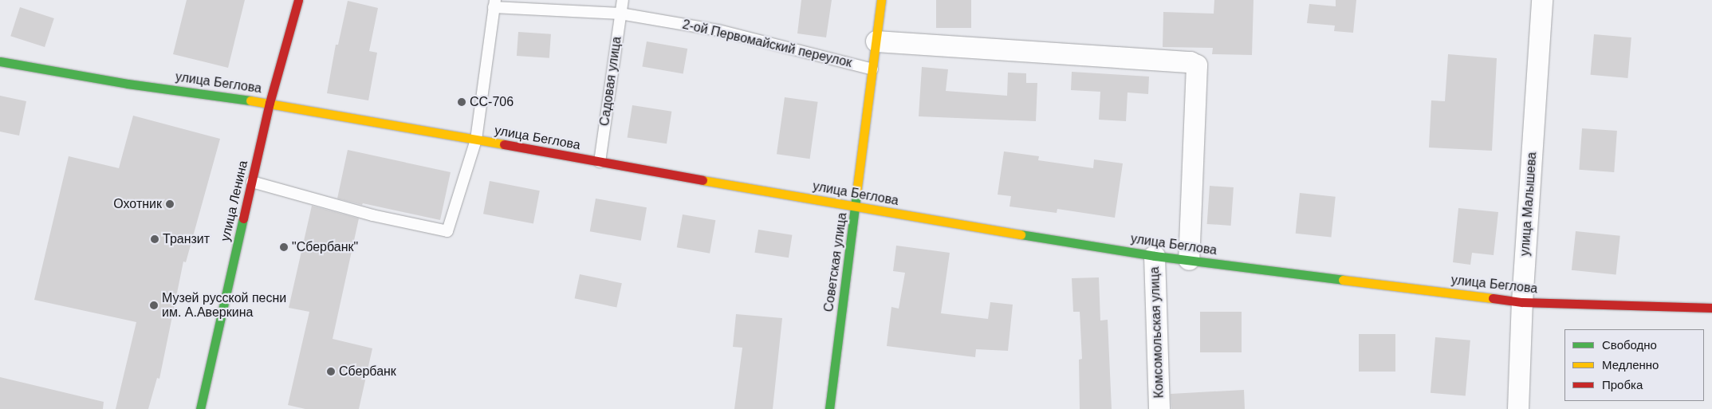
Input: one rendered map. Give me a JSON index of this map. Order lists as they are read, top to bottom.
{
  "streets": {
    "street": [
      "улица Беглова",
      "улица Ленина",
      "улица Малышева",
      "Советская улица",
      "Комсомольская улица"
    ],
    "lane": ["2-ой Первомайский переулок", "Садовая улица"]
  },
  "crossings": [
    ["2-ой Первомайский переулок", "Садовая улица"],
    ["2-ой Первомайский переулок", "Советская улица"],
    ["Садовая улица", "улица Беглова"],
    ["улица Беглова", "улица Ленина"],
    ["улица Беглова", "улица Малышева"],
    ["улица Беглова", "Советская улица"],
    ["улица Беглова", "Комсомольская улица"]
  ],
  "places": [
    "СС-706",
    "Охотник",
    "Транзит",
    "\"Сбербанк\"",
    "Музей русской песни им. А.Аверкина",
    "Сбербанк"
  ],
  "legend": ["Свободно", "Медленно", "Пробка"]
}
